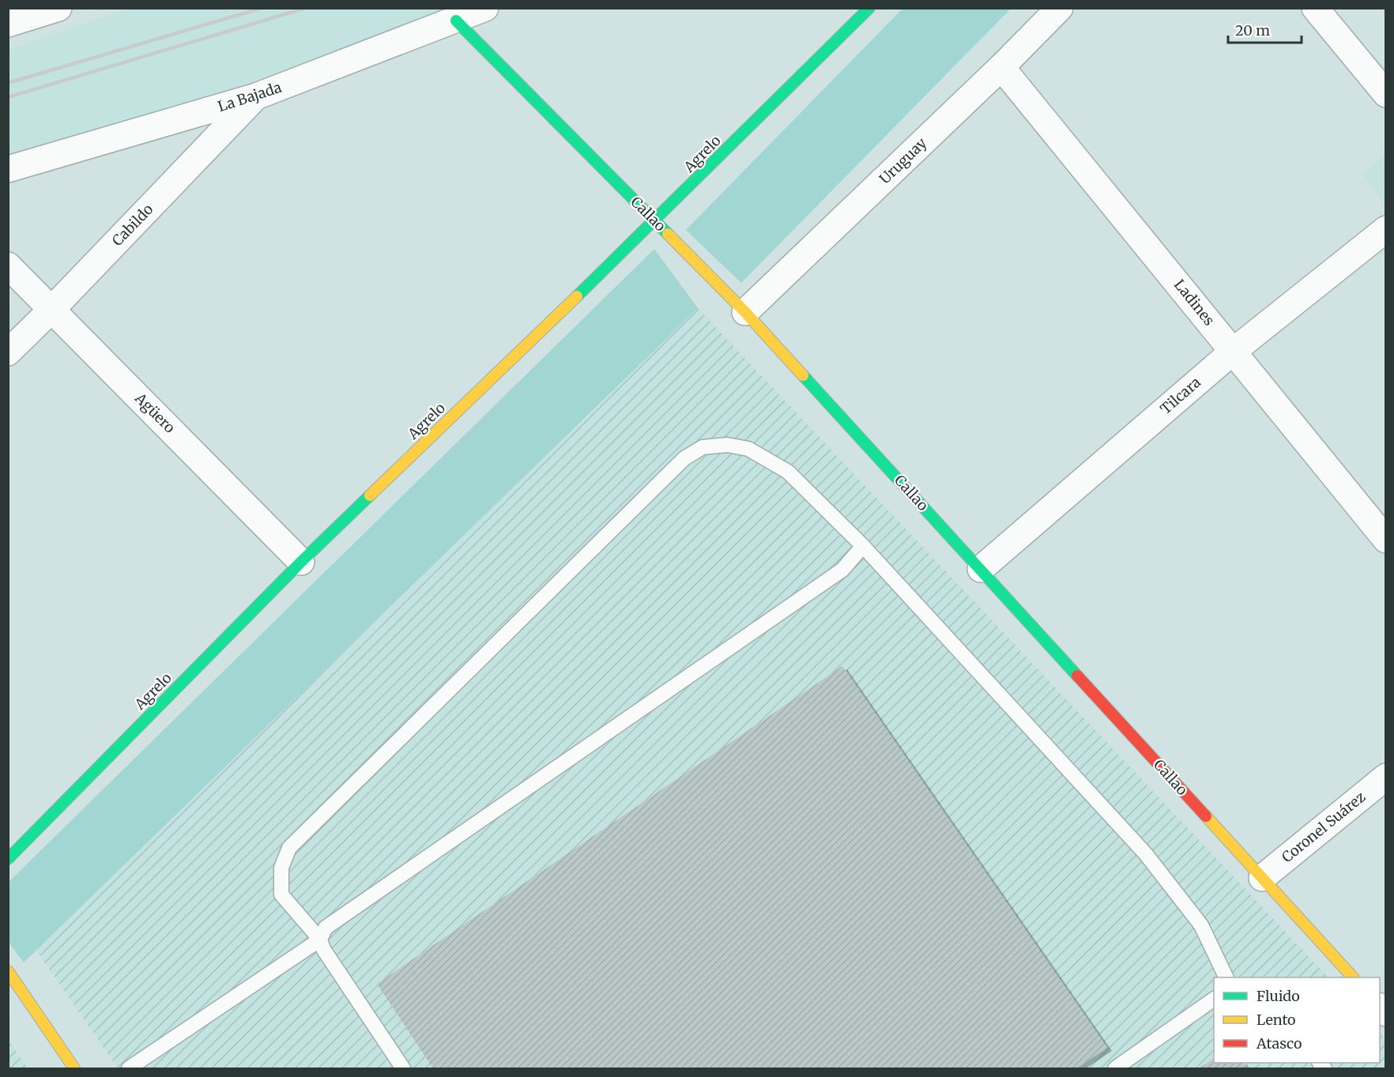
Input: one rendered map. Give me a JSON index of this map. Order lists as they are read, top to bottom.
{
  "streets": {
    "street": [
      "La Bajada",
      "Agrelo",
      "Uruguay",
      "Callao",
      "Cabildo",
      "Ladines",
      "Tilcara",
      "Agüero",
      "Coronel Suárez"
    ]
  },
  "crossings": [
    ["La Bajada", "Callao"],
    ["La Bajada", "Cabildo"],
    ["Agrelo", "Callao"],
    ["Agrelo", "Agüero"],
    ["Uruguay", "Callao"],
    ["Uruguay", "Ladines"],
    ["Callao", "Tilcara"],
    ["Callao", "Coronel Suárez"],
    ["Cabildo", "Agüero"],
    ["Ladines", "Tilcara"]
  ],
  "legend": ["Fluido", "Lento", "Atasco"],
  "scale_bar": "20 m"
}
